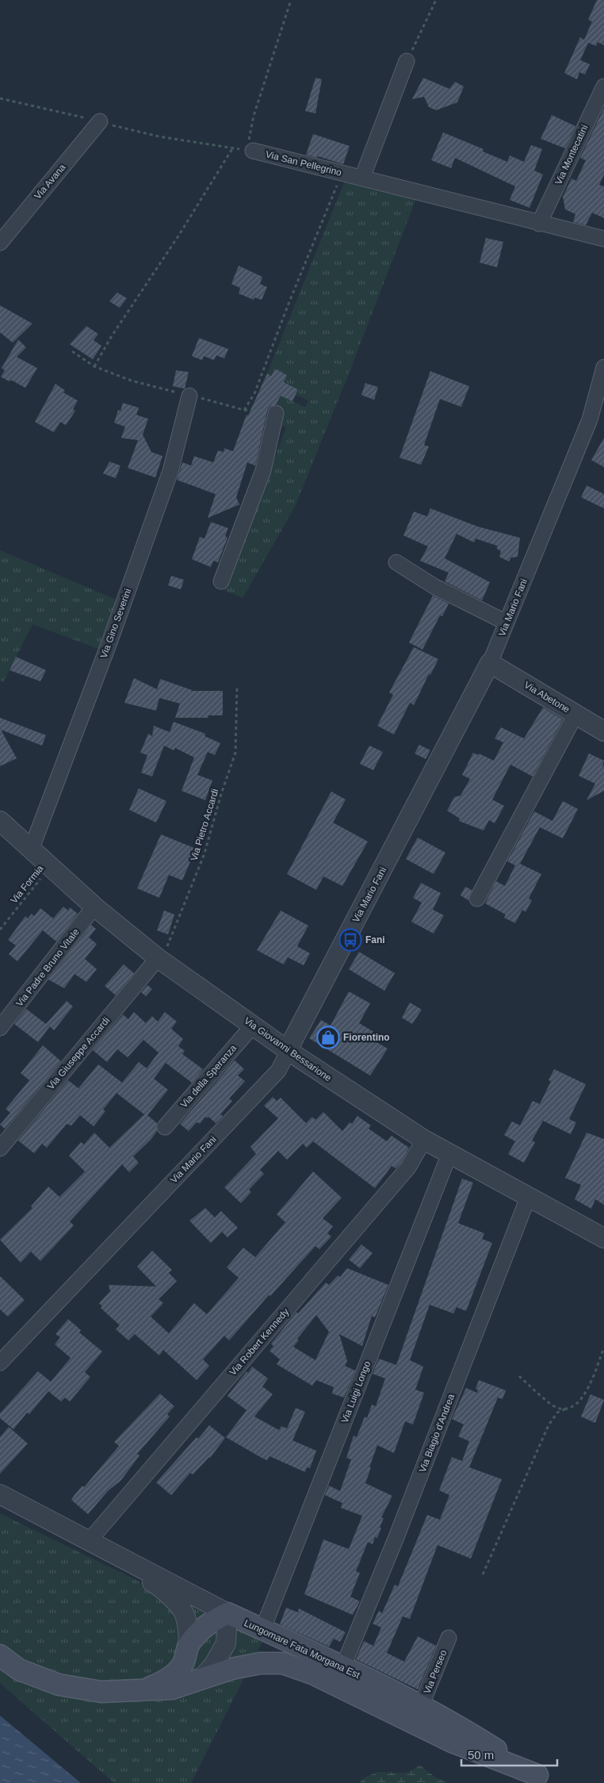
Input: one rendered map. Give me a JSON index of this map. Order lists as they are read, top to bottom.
{
  "streets": {
    "main road": ["Lungomare Fata Morgana Est"],
    "street": [
      "Via Montecatini",
      "Via San Pellegrino",
      "Via Avana",
      "Via Mario Fani",
      "Via Gino Severini",
      "Via Abetone",
      "Via Padre Bruno Vitale",
      "Via Giovanni Bessarione",
      "Via Giuseppe Accardi",
      "Via della Speranza",
      "Via Robert Kennedy",
      "Via Luigi Longo",
      "Via Biagio d'Andrea",
      "Via Perseo"
    ],
    "path": ["Via Pietro Accardi", "Via Formia"]
  },
  "crossings": [
    ["Via Montecatini", "Via San Pellegrino"],
    ["Via San Pellegrino", "Via Avana"],
    ["Via Mario Fani", "Via Abetone"],
    ["Via Mario Fani", "Via Giovanni Bessarione"],
    ["Via Gino Severini", "Via Giovanni Bessarione"],
    ["Via Pietro Accardi", "Via Giovanni Bessarione"],
    ["Via Pietro Accardi", "Via Giuseppe Accardi"],
    ["Via Formia", "Via Giovanni Bessarione"],
    ["Via Padre Bruno Vitale", "Via Giovanni Bessarione"],
    ["Via Giovanni Bessarione", "Via Giuseppe Accardi"],
    ["Via Giovanni Bessarione", "Via della Speranza"],
    ["Via Giovanni Bessarione", "Via Robert Kennedy"],
    ["Via Giovanni Bessarione", "Via Luigi Longo"],
    ["Via Giovanni Bessarione", "Via Biagio d'Andrea"],
    ["Via Robert Kennedy", "Lungomare Fata Morgana Est"],
    ["Via Luigi Longo", "Lungomare Fata Morgana Est"],
    ["Via Biagio d'Andrea", "Lungomare Fata Morgana Est"],
    ["Lungomare Fata Morgana Est", "Via Perseo"]
  ],
  "places": {
    "bus stop": ["Fani"],
    "shop": ["Fiorentino"]
  },
  "scale_bar": "50 m"
}
